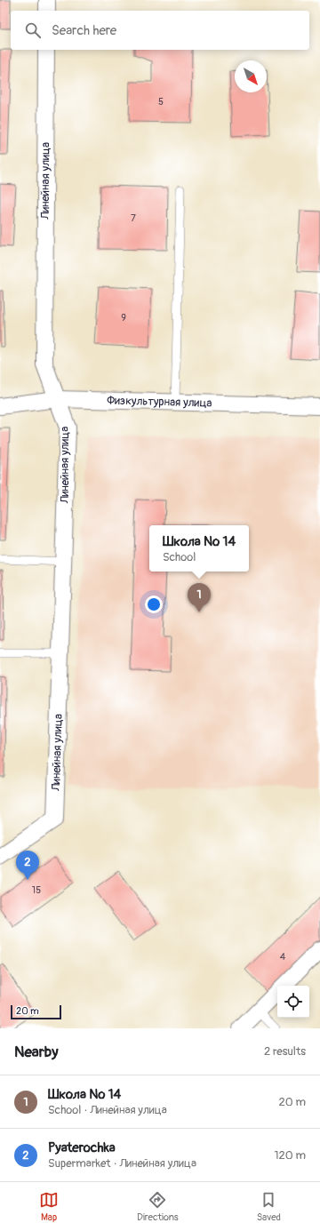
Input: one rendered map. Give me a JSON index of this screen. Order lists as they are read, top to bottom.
{
  "streets": {
    "street": ["Линейная улица", "Физкультурная улица"]
  },
  "crossings": [
    ["Линейная улица", "Физкультурная улица"]
  ],
  "house_numbers": [
    "5",
    "7",
    "9",
    "15",
    "4"
  ],
  "scale_bar": "20 m",
  "north": "bottom right",
  "page": {
    "search": "Search here",
    "popup": ["Школа № 14", "School"],
    "pins": ["1", "2"],
    "scale": "20 m",
    "heading": ["Nearby", "2 results"],
    "list": [
      {
        "mark": "1",
        "name": "Школа № 14",
        "note": "School · Линейная улица",
        "value": "20 m"
      },
      {
        "mark": "2",
        "name": "Pyaterochka",
        "note": "Supermarket · Линейная улица",
        "value": "120 m"
      }
    ],
    "nav": ["Map", "Directions", "Saved"]
  }
}
